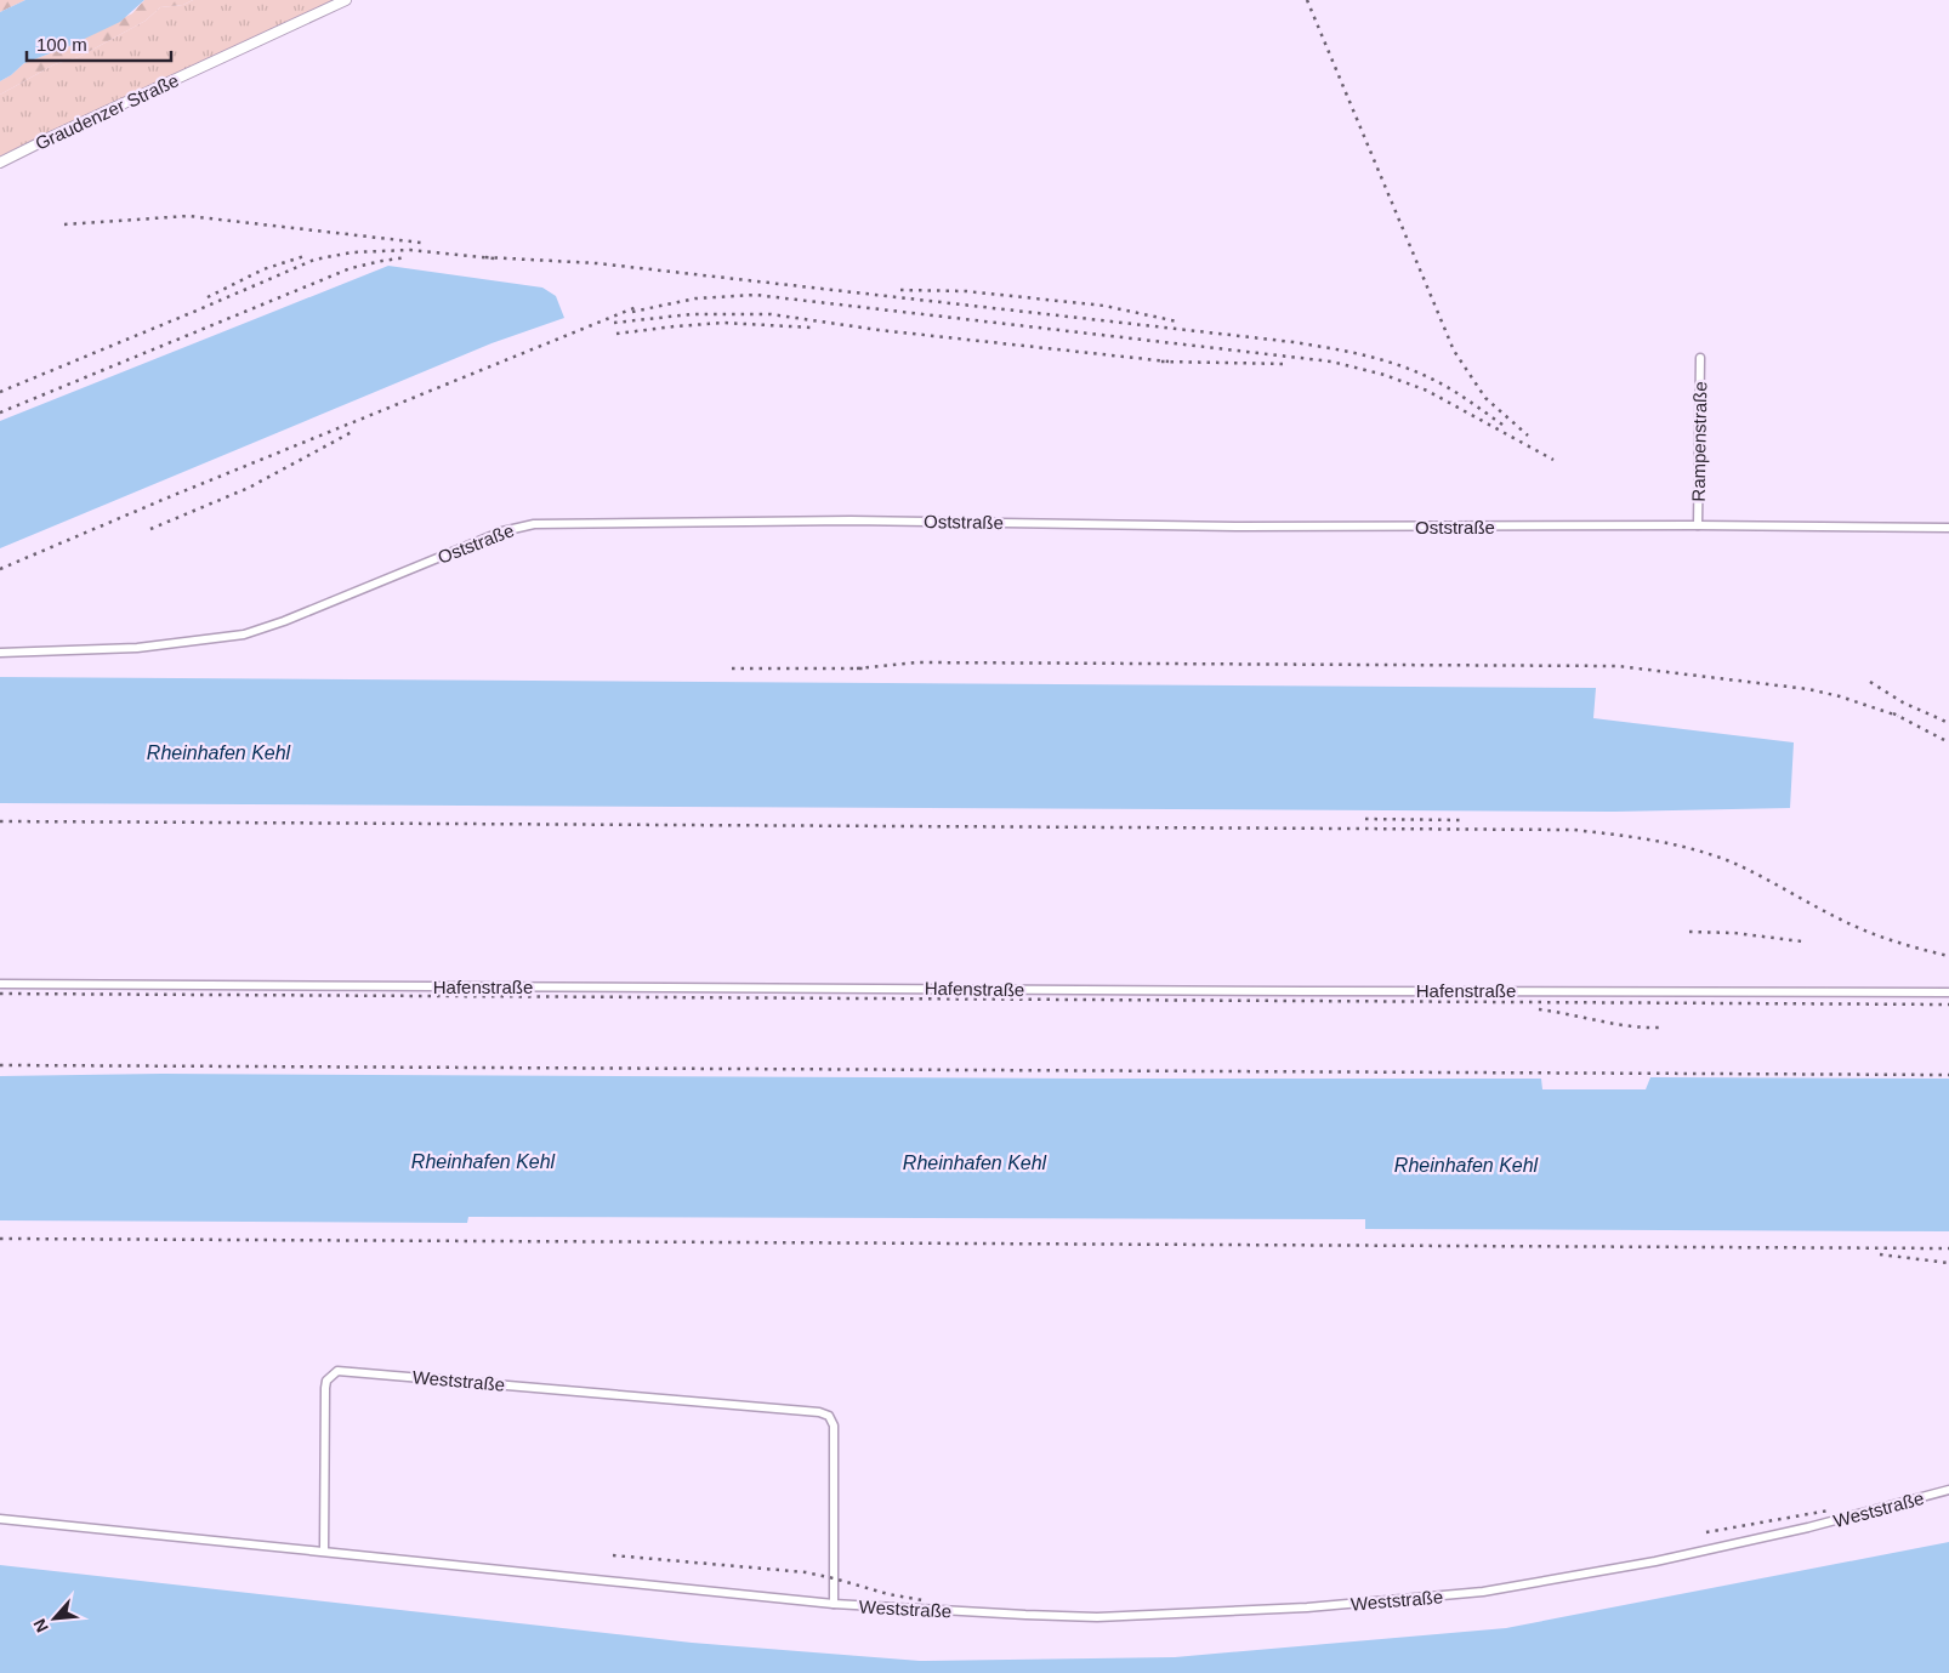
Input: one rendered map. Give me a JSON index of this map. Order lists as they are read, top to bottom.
{
  "streets": {
    "street": [
      "Graudenzer Straße",
      "Rampenstraße",
      "Oststraße",
      "Hafenstraße",
      "Weststraße"
    ]
  },
  "crossings": [
    ["Rampenstraße", "Oststraße"]
  ],
  "water": ["Rheinhafen Kehl"],
  "scale_bar": "100 m",
  "north": "bottom left"
}
